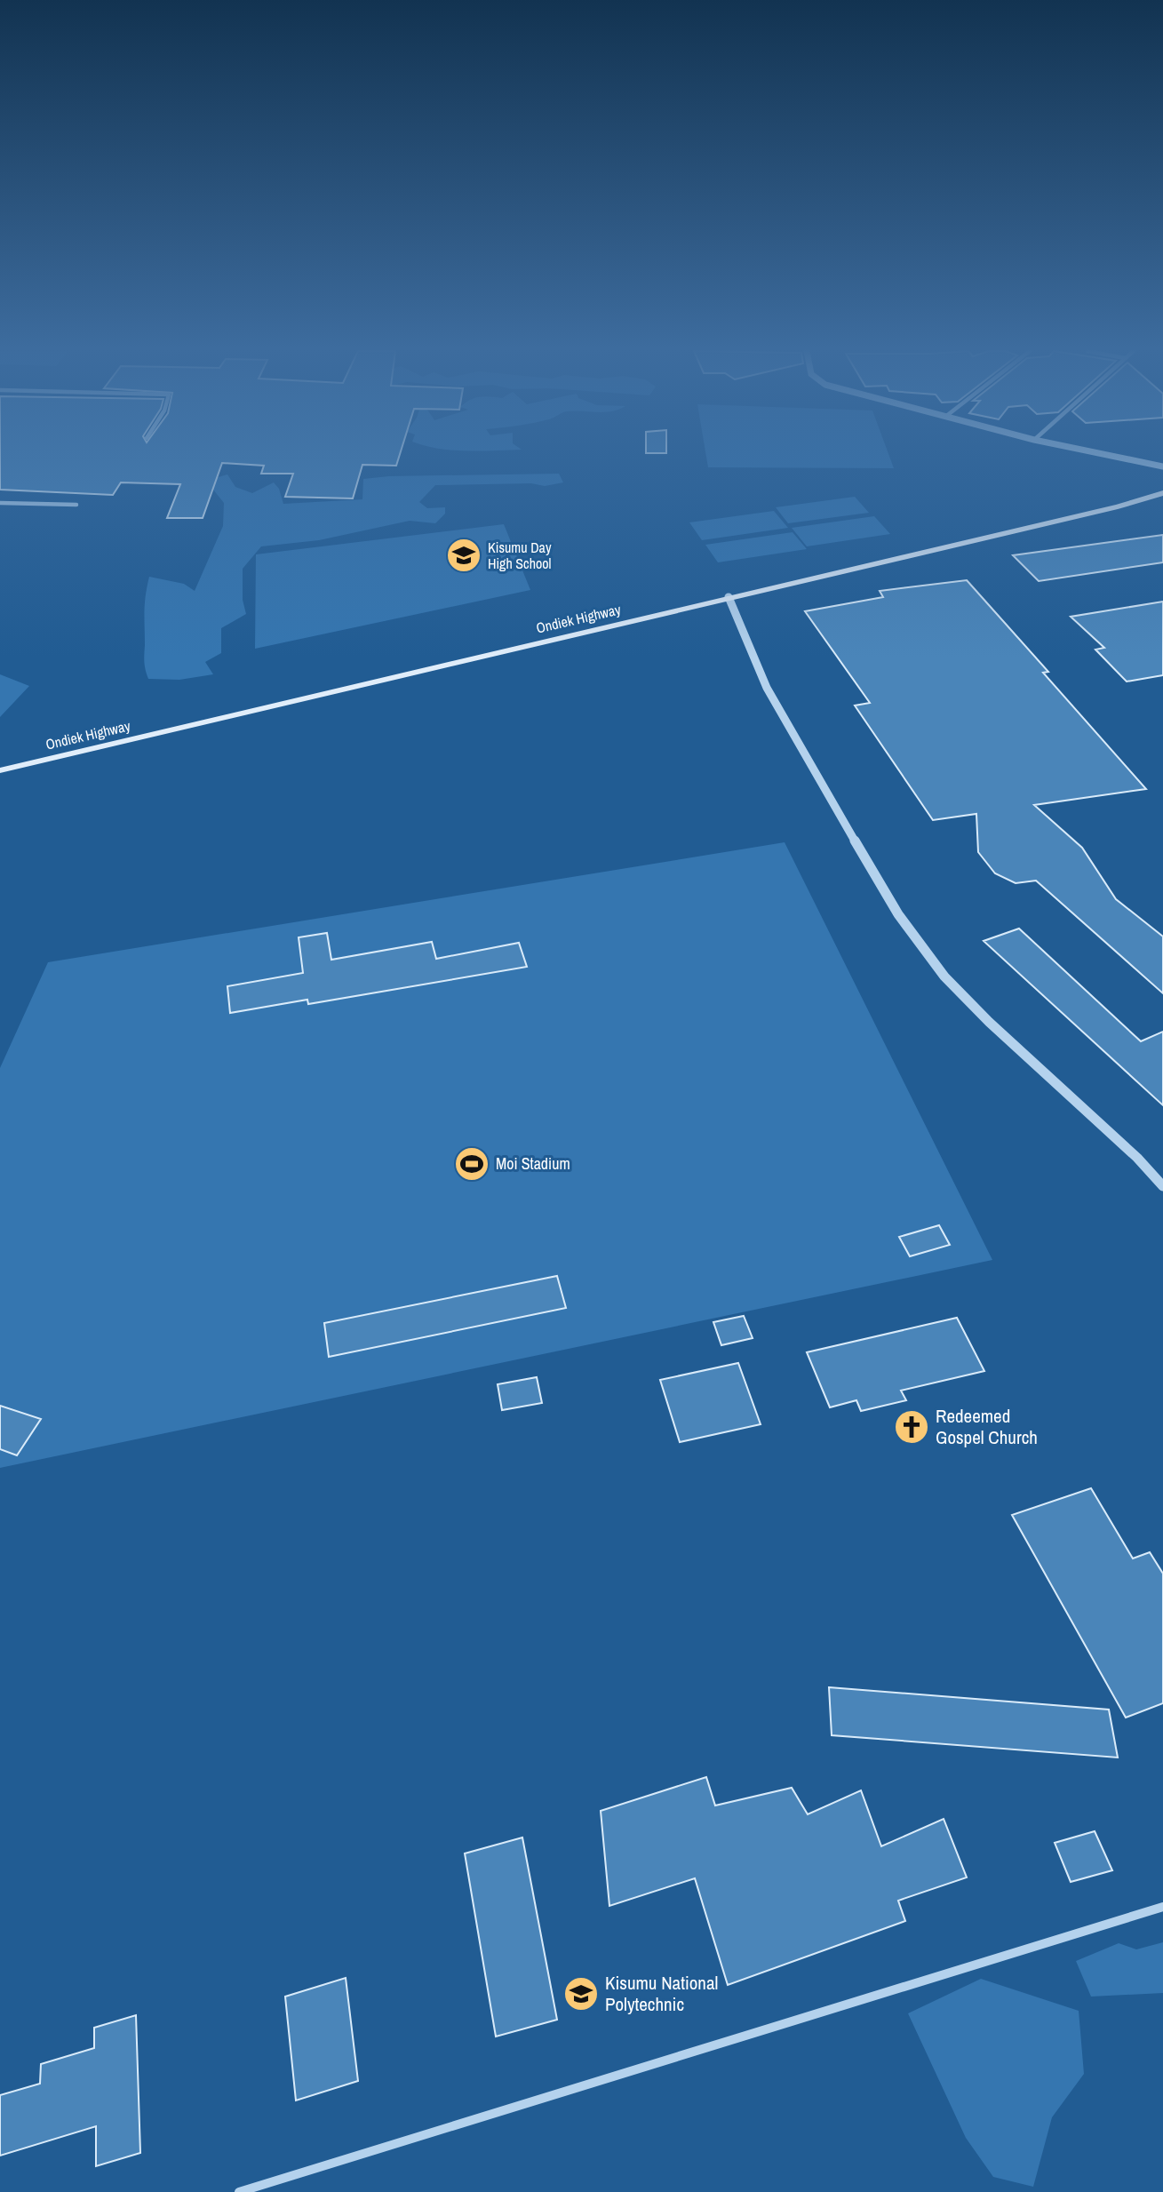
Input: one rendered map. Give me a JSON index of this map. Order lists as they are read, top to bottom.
{
  "streets": {
    "main road": ["Ondiek Highway"]
  },
  "places": {
    "school or university": ["Kisumu Day High School", "Kisumu National Polytechnic"],
    "sports": ["Moi Stadium"],
    "church": ["Redeemed Gospel Church"]
  }
}
